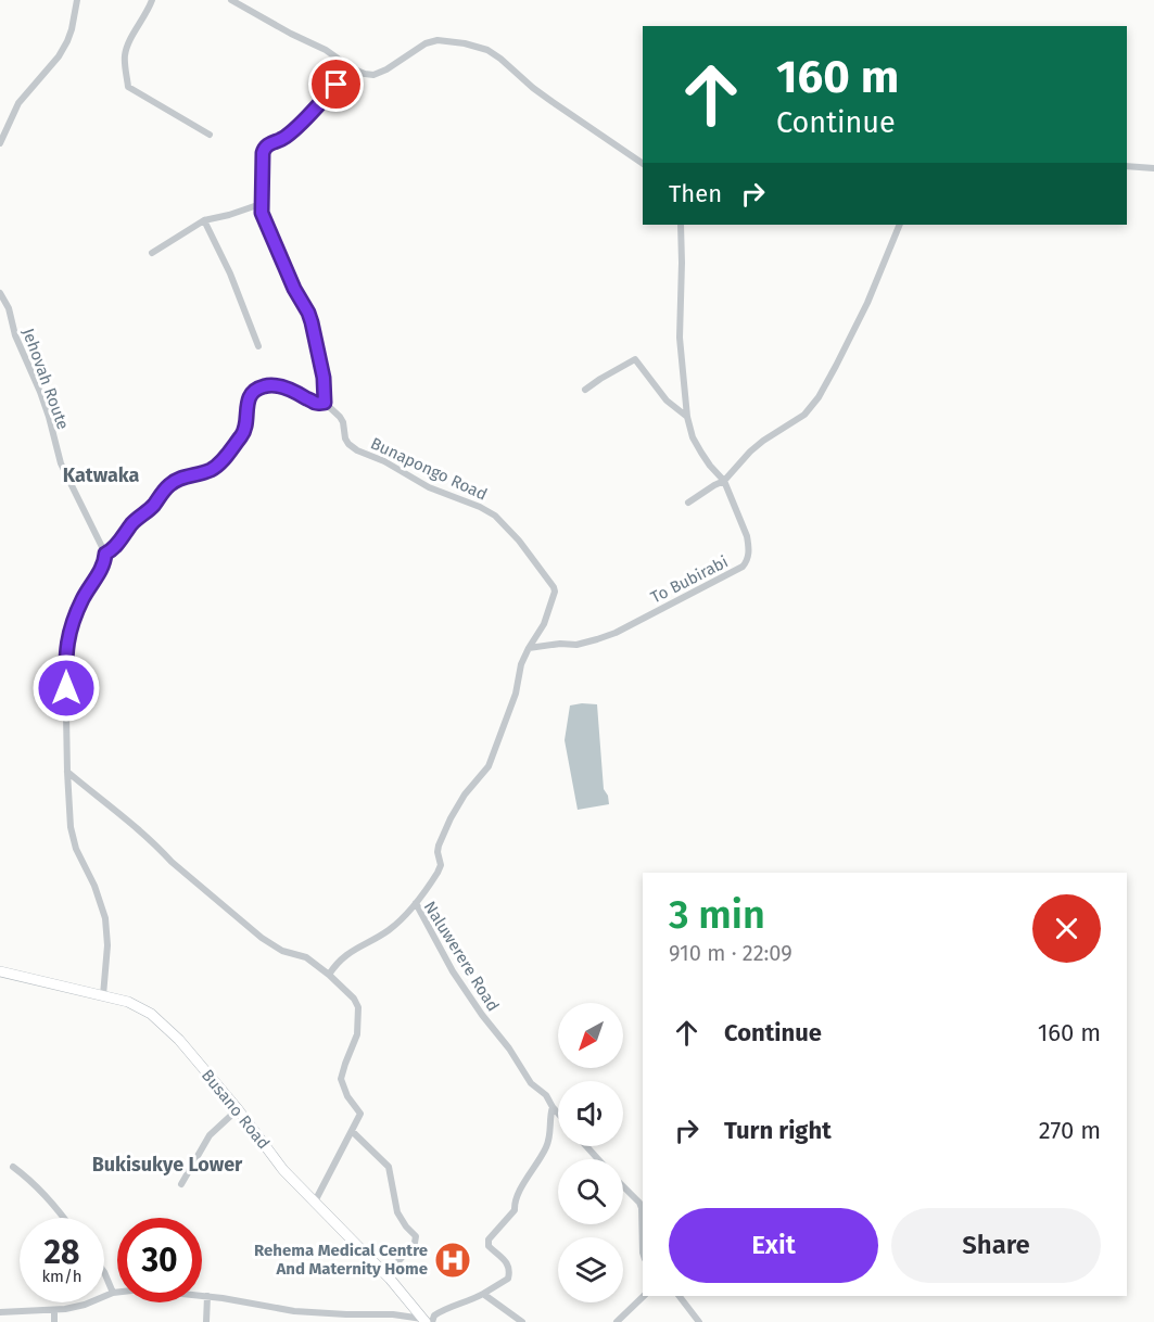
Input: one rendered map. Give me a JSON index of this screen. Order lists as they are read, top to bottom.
{
  "streets": {
    "street": [
      "Jehovah Route",
      "Bunapongo Road",
      "To Bubirabi",
      "Naluwerere Road",
      "Busano Road"
    ]
  },
  "crossings": [
    ["Bunapongo Road", "To Bubirabi"]
  ],
  "districts": ["Katwaka", "Bukisukye Lower"],
  "places": {
    "hospital": ["Rehema Medical Centre And Maternity Home"]
  },
  "north": "bottom left",
  "page": {
    "turn": ["160 m", "Continue"],
    "then": "Then",
    "heading": ["3 min", "910 m · 22:09"],
    "list": [
      {
        "name": "Continue",
        "value": "160 m"
      },
      {
        "name": "Turn right",
        "value": "270 m"
      }
    ],
    "buttons": ["Exit", "Share"],
    "speed": "28 km/h",
    "limit": "30"
  }
}
